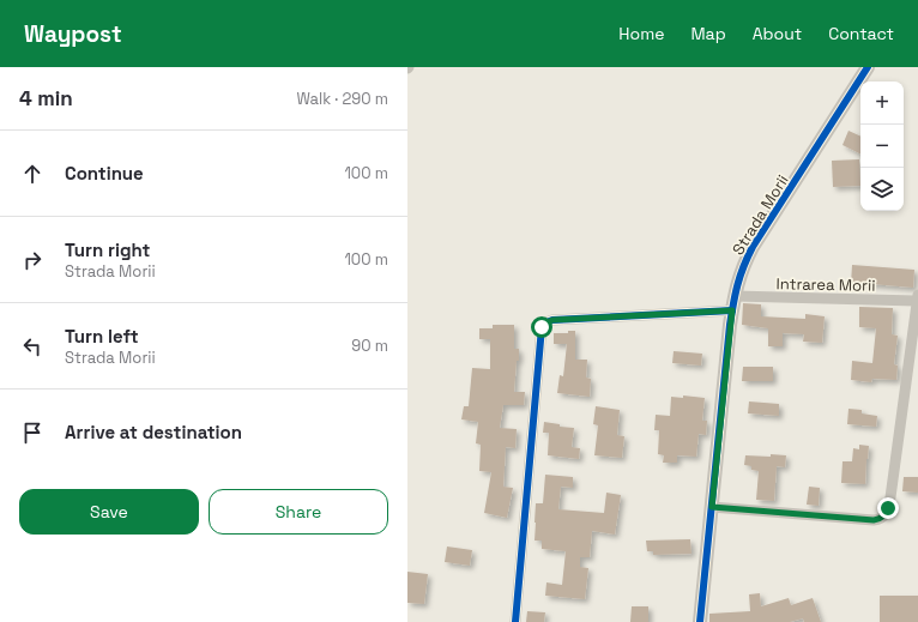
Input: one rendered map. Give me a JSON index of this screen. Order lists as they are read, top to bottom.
{
  "streets": {
    "street": ["Strada Morii", "Intrarea Morii"]
  },
  "crossings": [
    ["Strada Morii", "Intrarea Morii"]
  ],
  "page": {
    "header": "Waypost",
    "nav": [
      "Home",
      "Map",
      "About",
      "Contact"
    ],
    "heading": ["4 min", "Walk · 290 m"],
    "map_buttons": ["+", "−"],
    "list": [
      ["Continue", "100 m"],
      ["Turn right", "Strada Morii", "100 m"],
      ["Turn left", "Strada Morii", "90 m"],
      "Arrive at destination"
    ],
    "buttons": ["Save", "Share"]
  }
}
